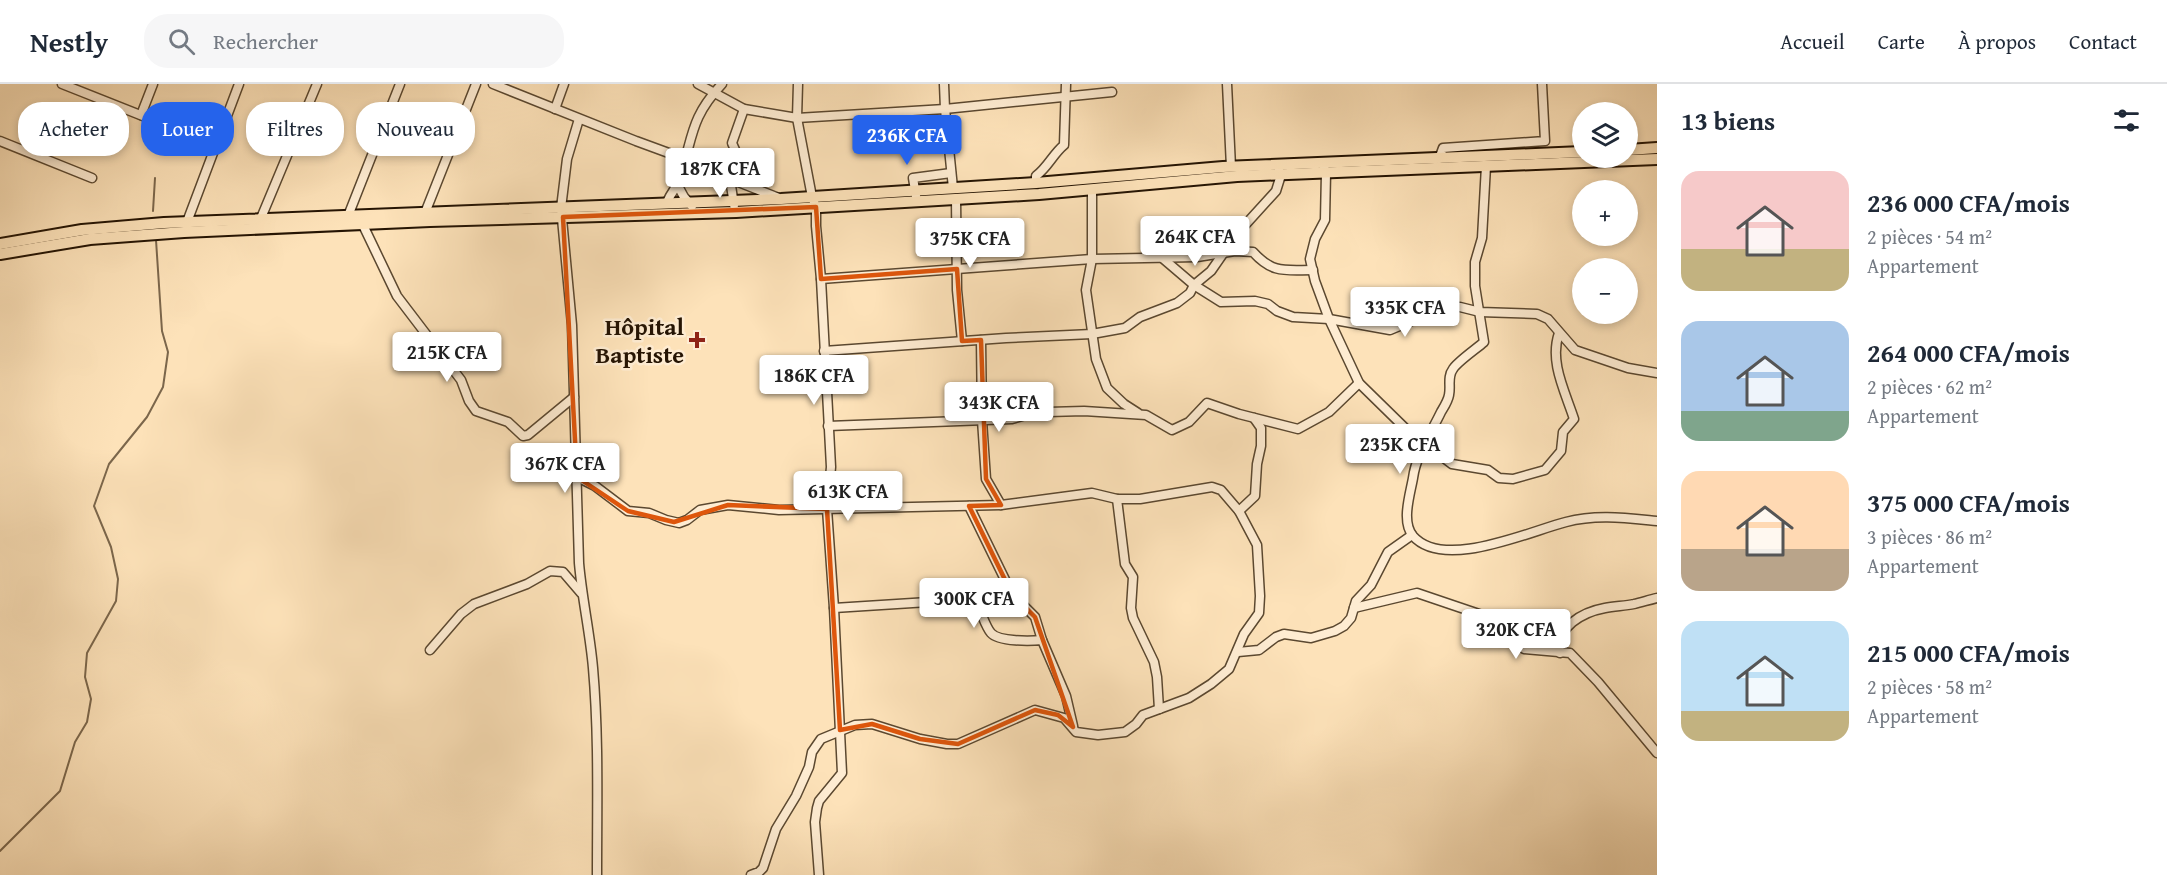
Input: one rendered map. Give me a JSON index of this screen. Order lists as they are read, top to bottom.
{
  "places": {
    "health": ["Hôpital Baptiste"]
  },
  "page": {
    "header": "Nestly",
    "search": "Rechercher",
    "nav": [
      "Accueil",
      "Carte",
      "À propos",
      "Contact"
    ],
    "heading": "13 biens",
    "map_buttons": ["+", "−"],
    "chip": [
      "Acheter",
      "Louer",
      "Filtres",
      "Nouveau"
    ],
    "price": [
      "236K CFA",
      "187K CFA",
      "264K CFA",
      "375K CFA",
      "335K CFA",
      "215K CFA",
      "186K CFA",
      "343K CFA",
      "235K CFA",
      "367K CFA",
      "613K CFA",
      "300K CFA",
      "320K CFA"
    ],
    "list": [
      {
        "name": "236 000 CFA/mois",
        "note": "2 pièces · 54 m² · Appartement"
      },
      {
        "name": "264 000 CFA/mois",
        "note": "2 pièces · 62 m² · Appartement"
      },
      {
        "name": "375 000 CFA/mois",
        "note": "3 pièces · 86 m² · Appartement"
      },
      {
        "name": "215 000 CFA/mois",
        "note": "2 pièces · 58 m² · Appartement"
      }
    ]
  }
}
